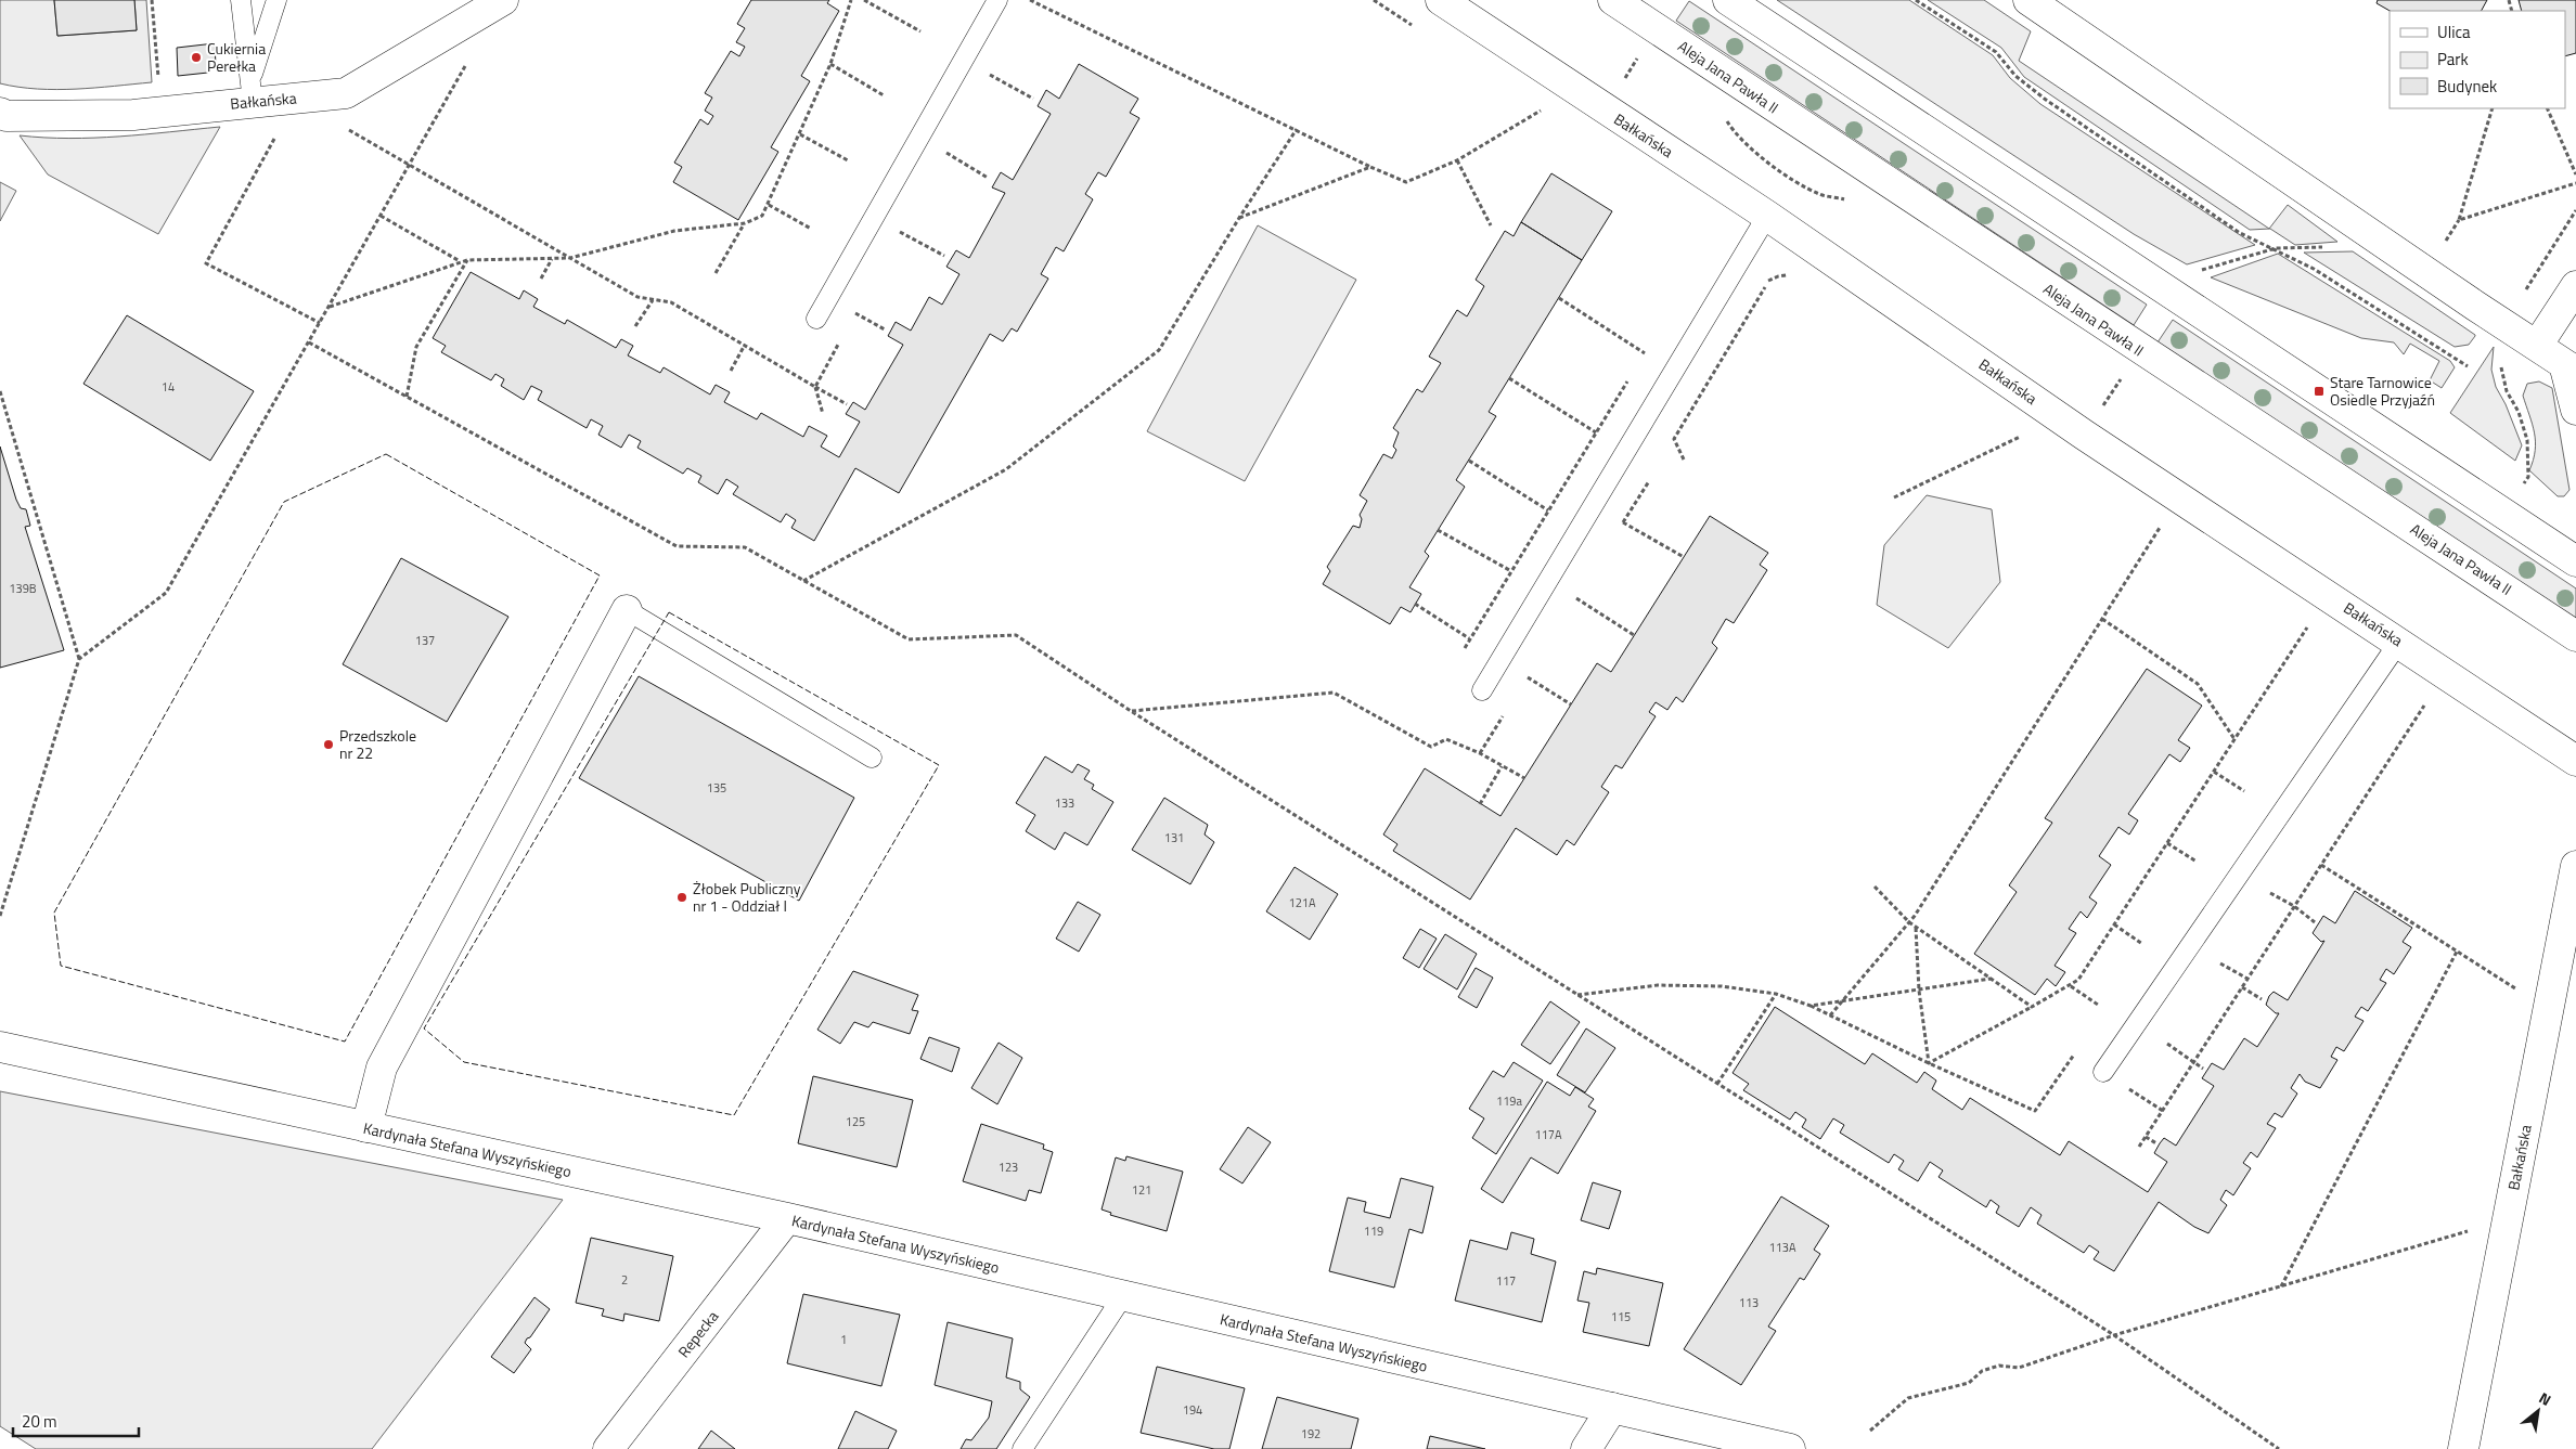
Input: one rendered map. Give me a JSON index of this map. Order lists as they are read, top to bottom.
{
  "streets": {
    "street": [
      "Aleja Jana Pawła II",
      "Bałkańska",
      "Kardynała Stefana Wyszyńskiego",
      "Repecka"
    ]
  },
  "crossings": [
    ["Kardynała Stefana Wyszyńskiego", "Repecka"]
  ],
  "places": {
    "other": ["Cukiernia Perełka", "Przedszkole nr 22", "Żłobek Publiczny nr 1 - Oddział I"],
    "transit": ["Stare Tarnowice Osiedle Przyjaźń"]
  },
  "house_numbers": [
    "14",
    "139B",
    "137",
    "135",
    "133",
    "131",
    "121A",
    "119a",
    "125",
    "117A",
    "123",
    "121",
    "119",
    "113A",
    "2",
    "117",
    "113",
    "115",
    "1",
    "194",
    "192"
  ],
  "legend": ["Ulica", "Park", "Budynek"],
  "scale_bar": "20 m",
  "north": "top right"
}
